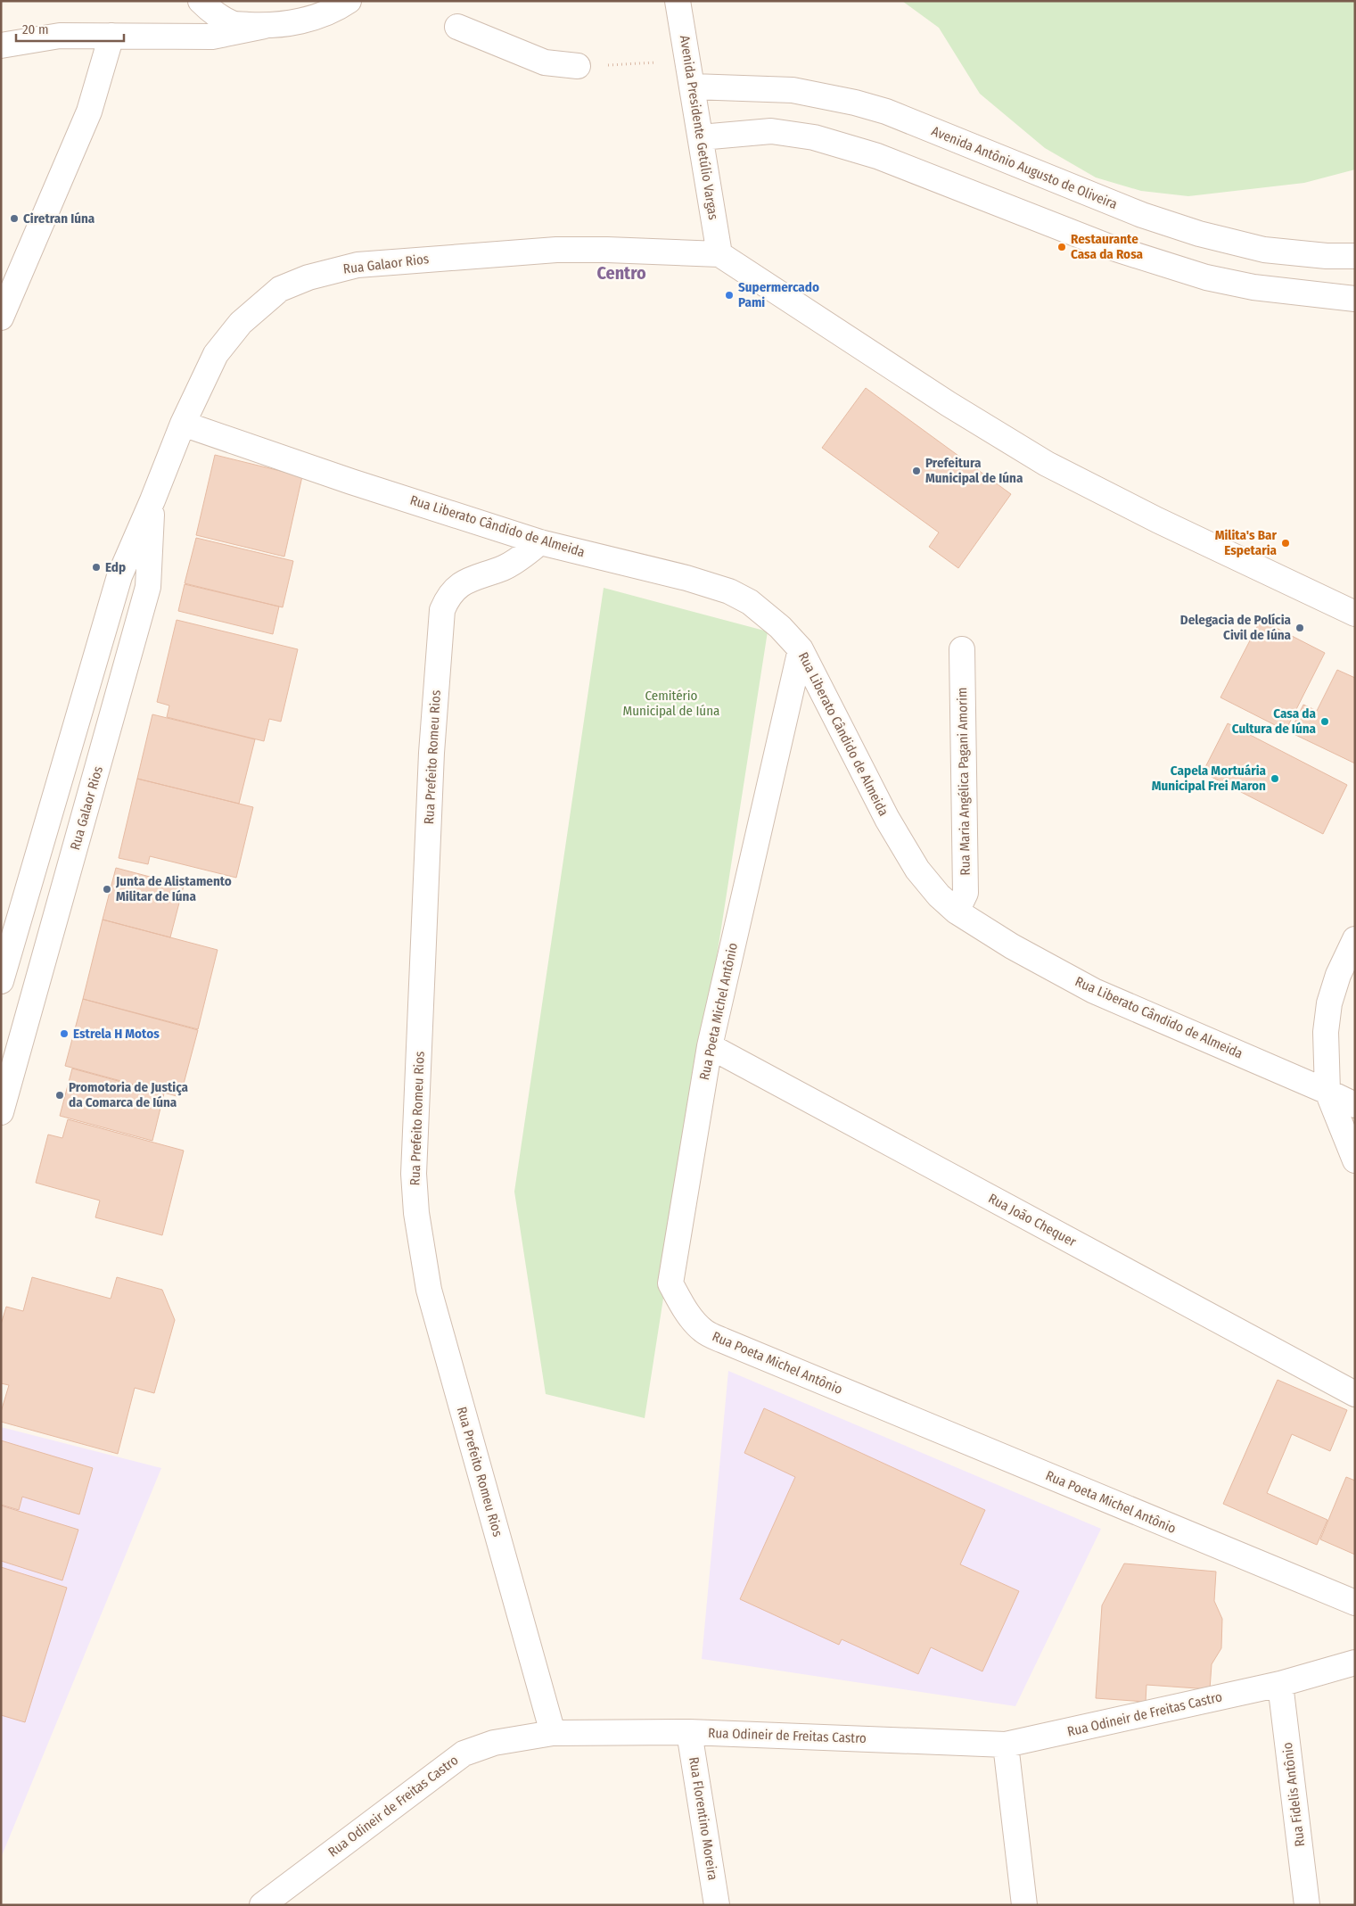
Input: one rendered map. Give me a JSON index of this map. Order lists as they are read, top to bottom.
{
  "streets": {
    "street": [
      "Avenida Presidente Getúlio Vargas",
      "Avenida Antônio Augusto de Oliveira",
      "Rua Galaor Rios",
      "Rua Liberato Cândido de Almeida",
      "Rua Prefeito Romeu Rios",
      "Rua Maria Angélica Pagani Amorim",
      "Rua Poeta Michel Antônio",
      "Rua João Chequer",
      "Rua Odineir de Freitas Castro",
      "Rua Fidelis Antônio",
      "Rua Florentino Moreira"
    ]
  },
  "crossings": [
    ["Avenida Presidente Getúlio Vargas", "Avenida Antônio Augusto de Oliveira"],
    ["Avenida Presidente Getúlio Vargas", "Rua Galaor Rios"],
    ["Rua Galaor Rios", "Rua Liberato Cândido de Almeida"],
    ["Rua Liberato Cândido de Almeida", "Rua Prefeito Romeu Rios"],
    ["Rua Liberato Cândido de Almeida", "Rua Maria Angélica Pagani Amorim"],
    ["Rua Liberato Cândido de Almeida", "Rua Poeta Michel Antônio"],
    ["Rua Prefeito Romeu Rios", "Rua Odineir de Freitas Castro"],
    ["Rua Poeta Michel Antônio", "Rua João Chequer"],
    ["Rua Odineir de Freitas Castro", "Rua Fidelis Antônio"],
    ["Rua Odineir de Freitas Castro", "Rua Florentino Moreira"]
  ],
  "districts": ["Centro"],
  "parks": ["Cemitério Municipal de Iúna"],
  "places": [
    "Ciretran Iúna",
    "Restaurante Casa da Rosa",
    "Supermercado Pami",
    "Prefeitura Municipal de Iúna",
    "Milita's Bar Espetaria",
    "Edp",
    "Delegacia de Polícia Civil de Iúna",
    "Casa da Cultura de Iúna",
    "Capela Mortuária Municipal Frei Maron",
    "Junta de Alistamento Militar de Iúna",
    "Estrela H Motos",
    "Promotoria de Justiça da Comarca de Iúna"
  ],
  "scale_bar": "20 m"
}
